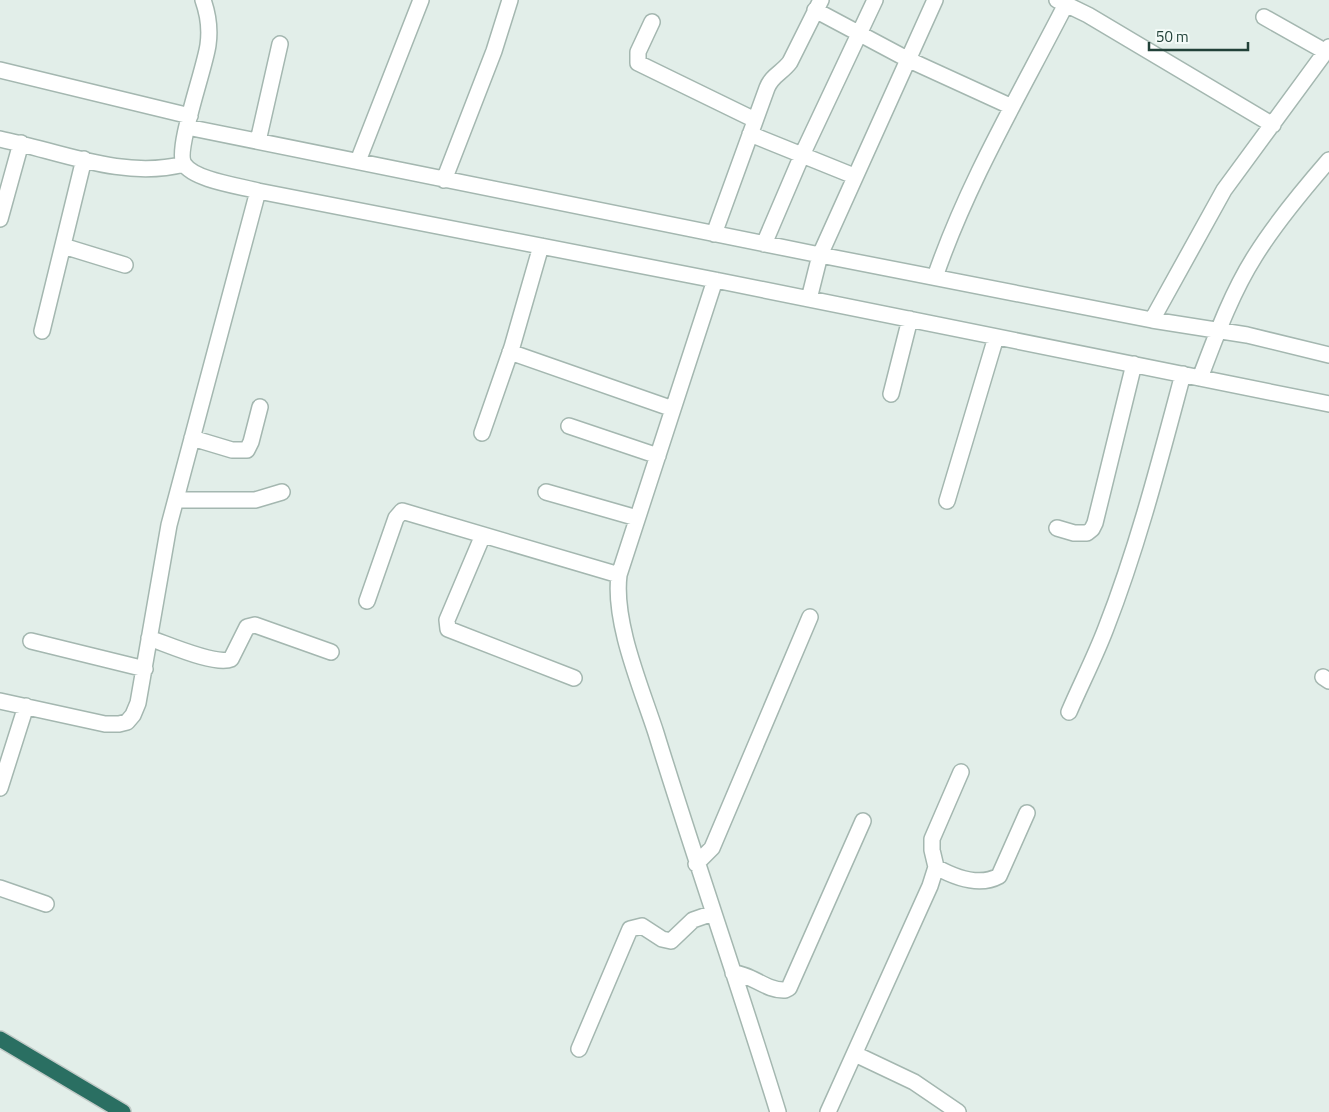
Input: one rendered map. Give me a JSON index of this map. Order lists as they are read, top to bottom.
{
  "scale_bar": "50 m"
}
